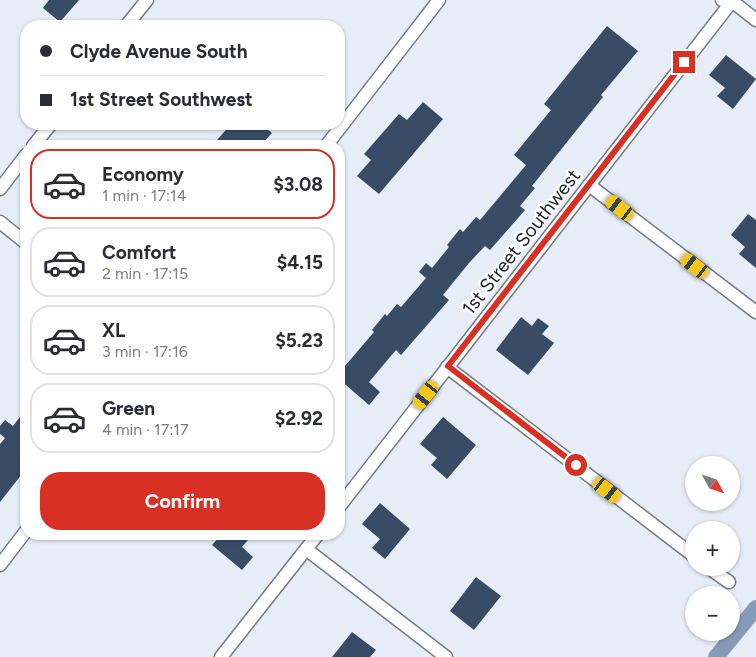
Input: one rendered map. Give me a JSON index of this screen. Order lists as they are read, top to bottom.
{
  "streets": {
    "street": ["1st Street Southwest"]
  },
  "north": "bottom right",
  "page": {
    "banner": ["Clyde Avenue South", "1st Street Southwest"],
    "list": [
      {
        "name": "Economy",
        "note": "1 min · 17:14",
        "value": "$3.08"
      },
      {
        "name": "Comfort",
        "note": "2 min · 17:15",
        "value": "$4.15"
      },
      {
        "name": "XL",
        "note": "3 min · 17:16",
        "value": "$5.23"
      },
      {
        "name": "Green",
        "note": "4 min · 17:17",
        "value": "$2.92"
      }
    ],
    "map_buttons": ["+", "−"],
    "buttons": "Confirm"
  }
}
